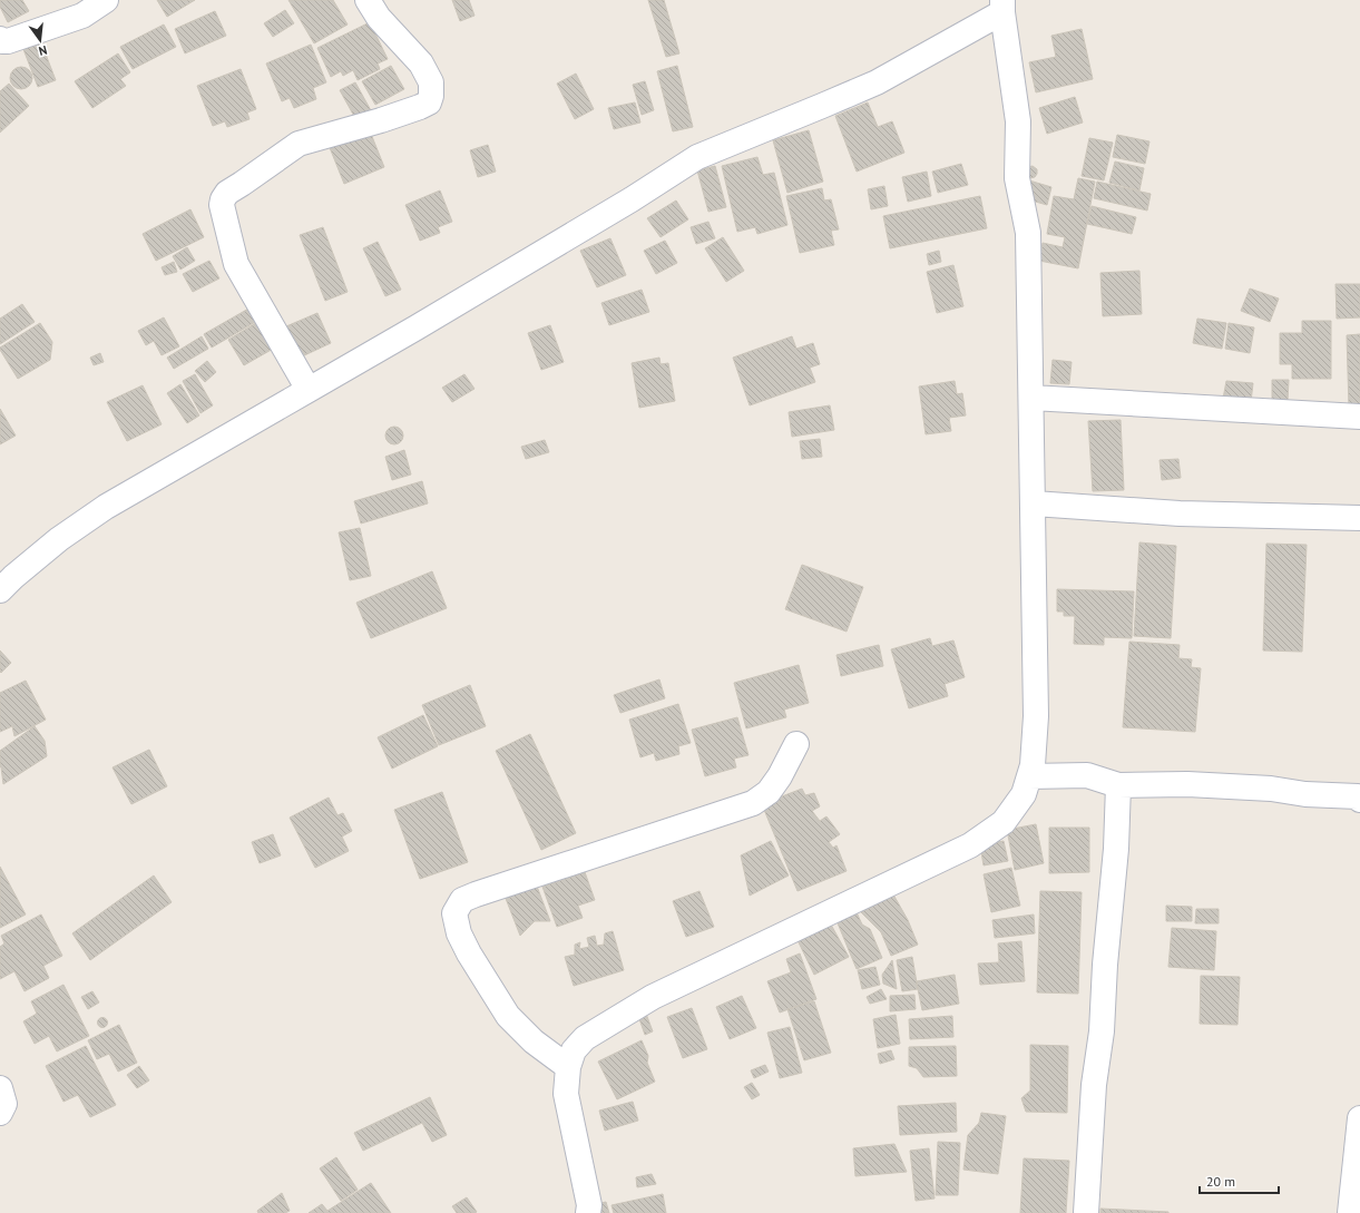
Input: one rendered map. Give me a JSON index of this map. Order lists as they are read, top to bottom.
{
  "scale_bar": "20 m",
  "north": "bottom"
}
